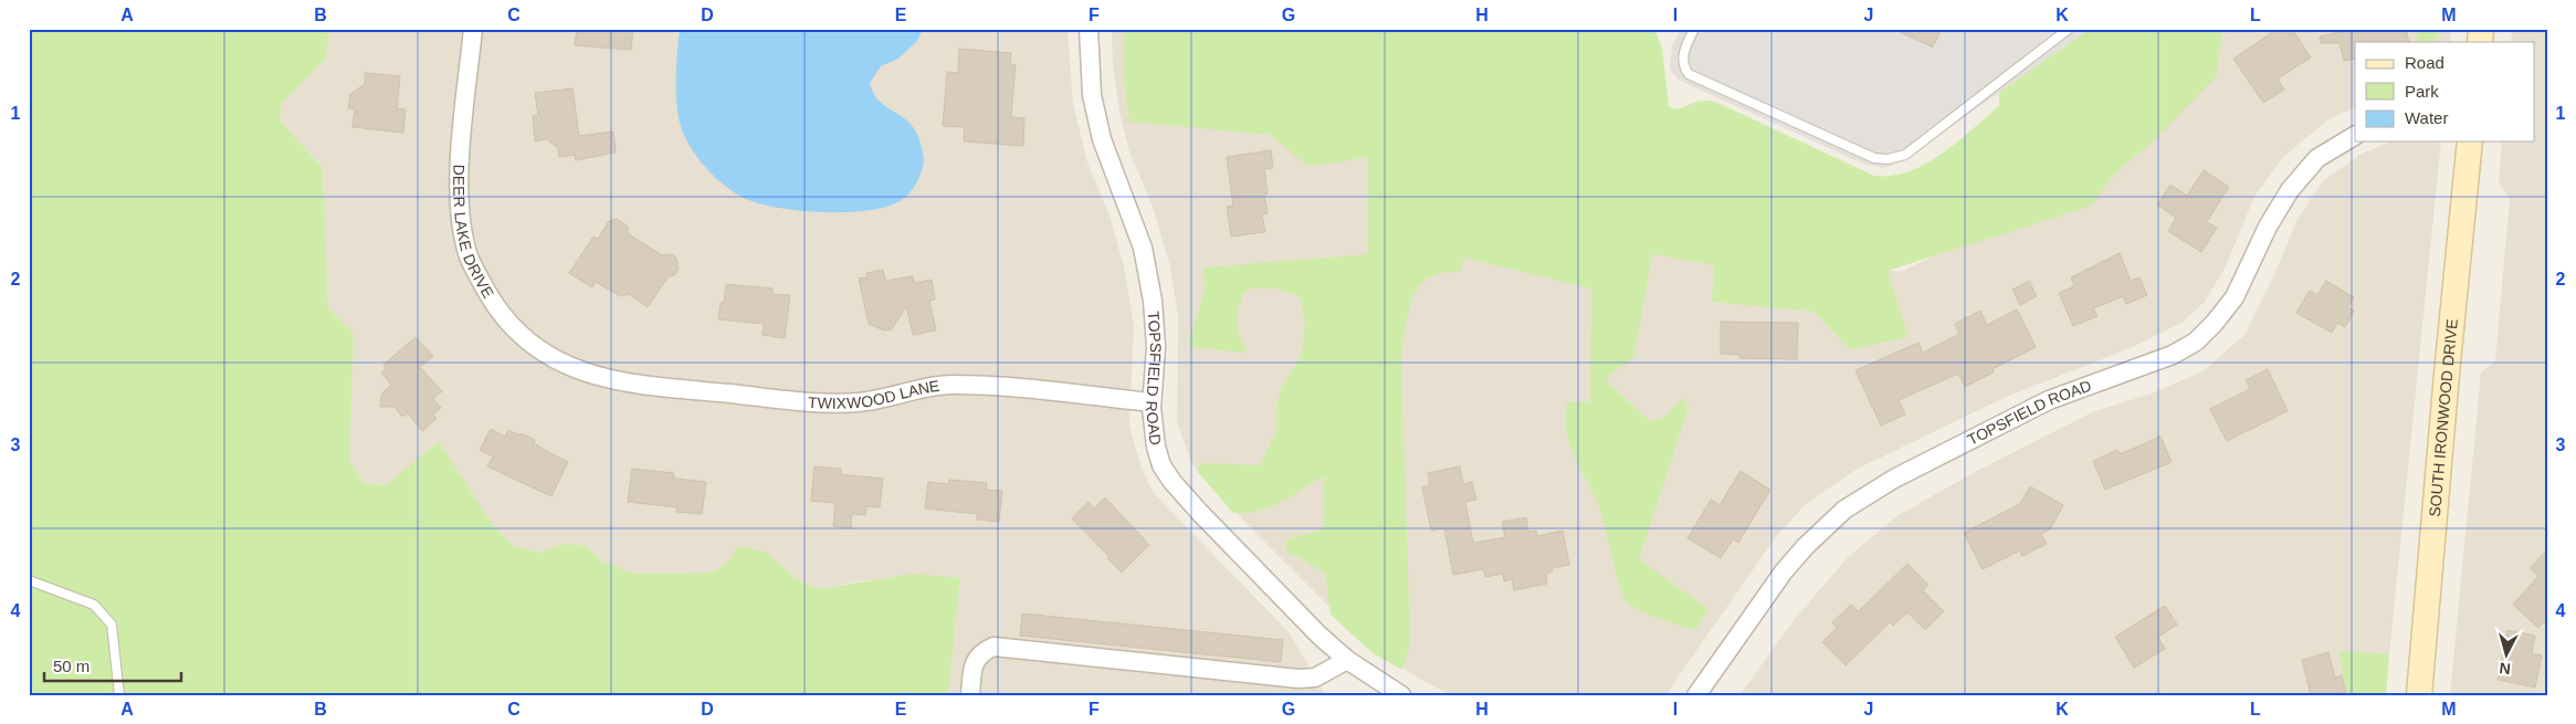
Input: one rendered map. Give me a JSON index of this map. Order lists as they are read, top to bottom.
{
  "streets": {
    "main road": ["SOUTH IRONWOOD DRIVE"],
    "street": ["DEER LAKE DRIVE", "TOPSFIELD ROAD", "TWIXWOOD LANE"]
  },
  "crossings": [
    ["DEER LAKE DRIVE", "TWIXWOOD LANE"],
    ["TOPSFIELD ROAD", "TWIXWOOD LANE"]
  ],
  "legend": ["Road", "Park", "Water"],
  "scale_bar": "50 m",
  "north": "bottom",
  "grid": {
    "columns": [
      "A",
      "B",
      "C",
      "D",
      "E",
      "F",
      "G",
      "H",
      "I",
      "J",
      "K",
      "L",
      "M"
    ],
    "rows": [
      "1",
      "2",
      "3",
      "4"
    ]
  }
}
